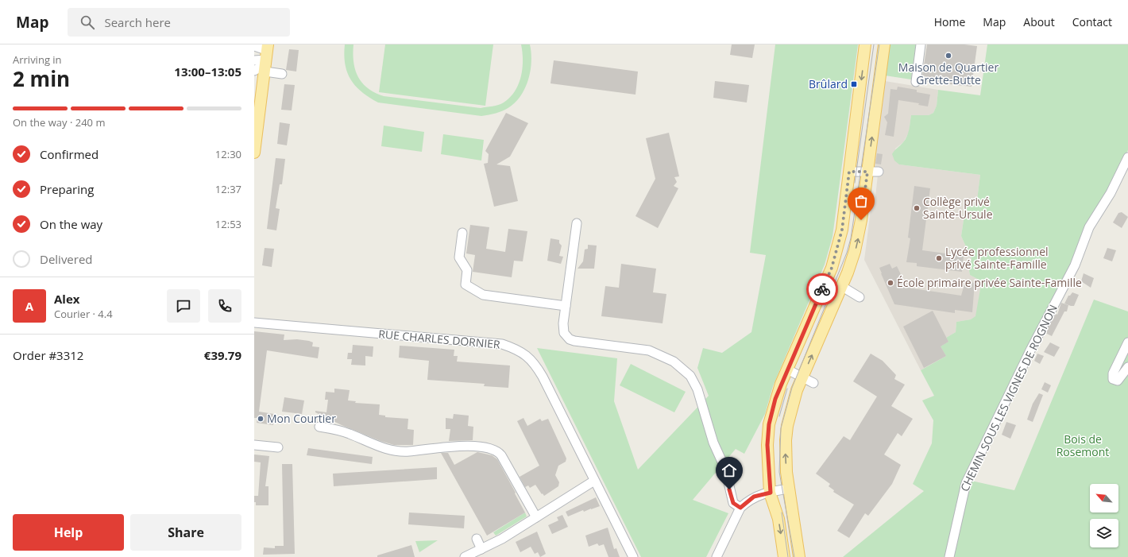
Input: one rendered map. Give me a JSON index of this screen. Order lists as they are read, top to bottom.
{
  "streets": {
    "street": ["RUE CHARLES DORNIER", "CHEMIN SOUS LES VIGNES DE ROGNON"]
  },
  "parks": ["Bois de Rosemont"],
  "places": {
    "other": [
      "Maison de Quartier Grette-Butte",
      "Collège privé Sainte-Ursule",
      "Lycée professionnel privé Sainte-Famille",
      "École primaire privée Sainte-Famille",
      "Mon Courtier"
    ],
    "transit": ["Brûlard"]
  },
  "north": "top left",
  "page": {
    "header": "Map",
    "search": "Search here",
    "nav": [
      "Home",
      "Map",
      "About",
      "Contact"
    ],
    "heading": ["2 min", "Arriving in", "13:00–13:05"],
    "panel": [
      "Alex",
      "Courier · 4.4",
      "Order #3312",
      "€39.79"
    ],
    "bar": "On the way · 240 m",
    "list": [
      ["Confirmed", "12:30"],
      ["Preparing", "12:37"],
      ["On the way", "12:53"],
      "Delivered"
    ],
    "round": "A",
    "buttons": ["Help", "Share"]
  }
}
